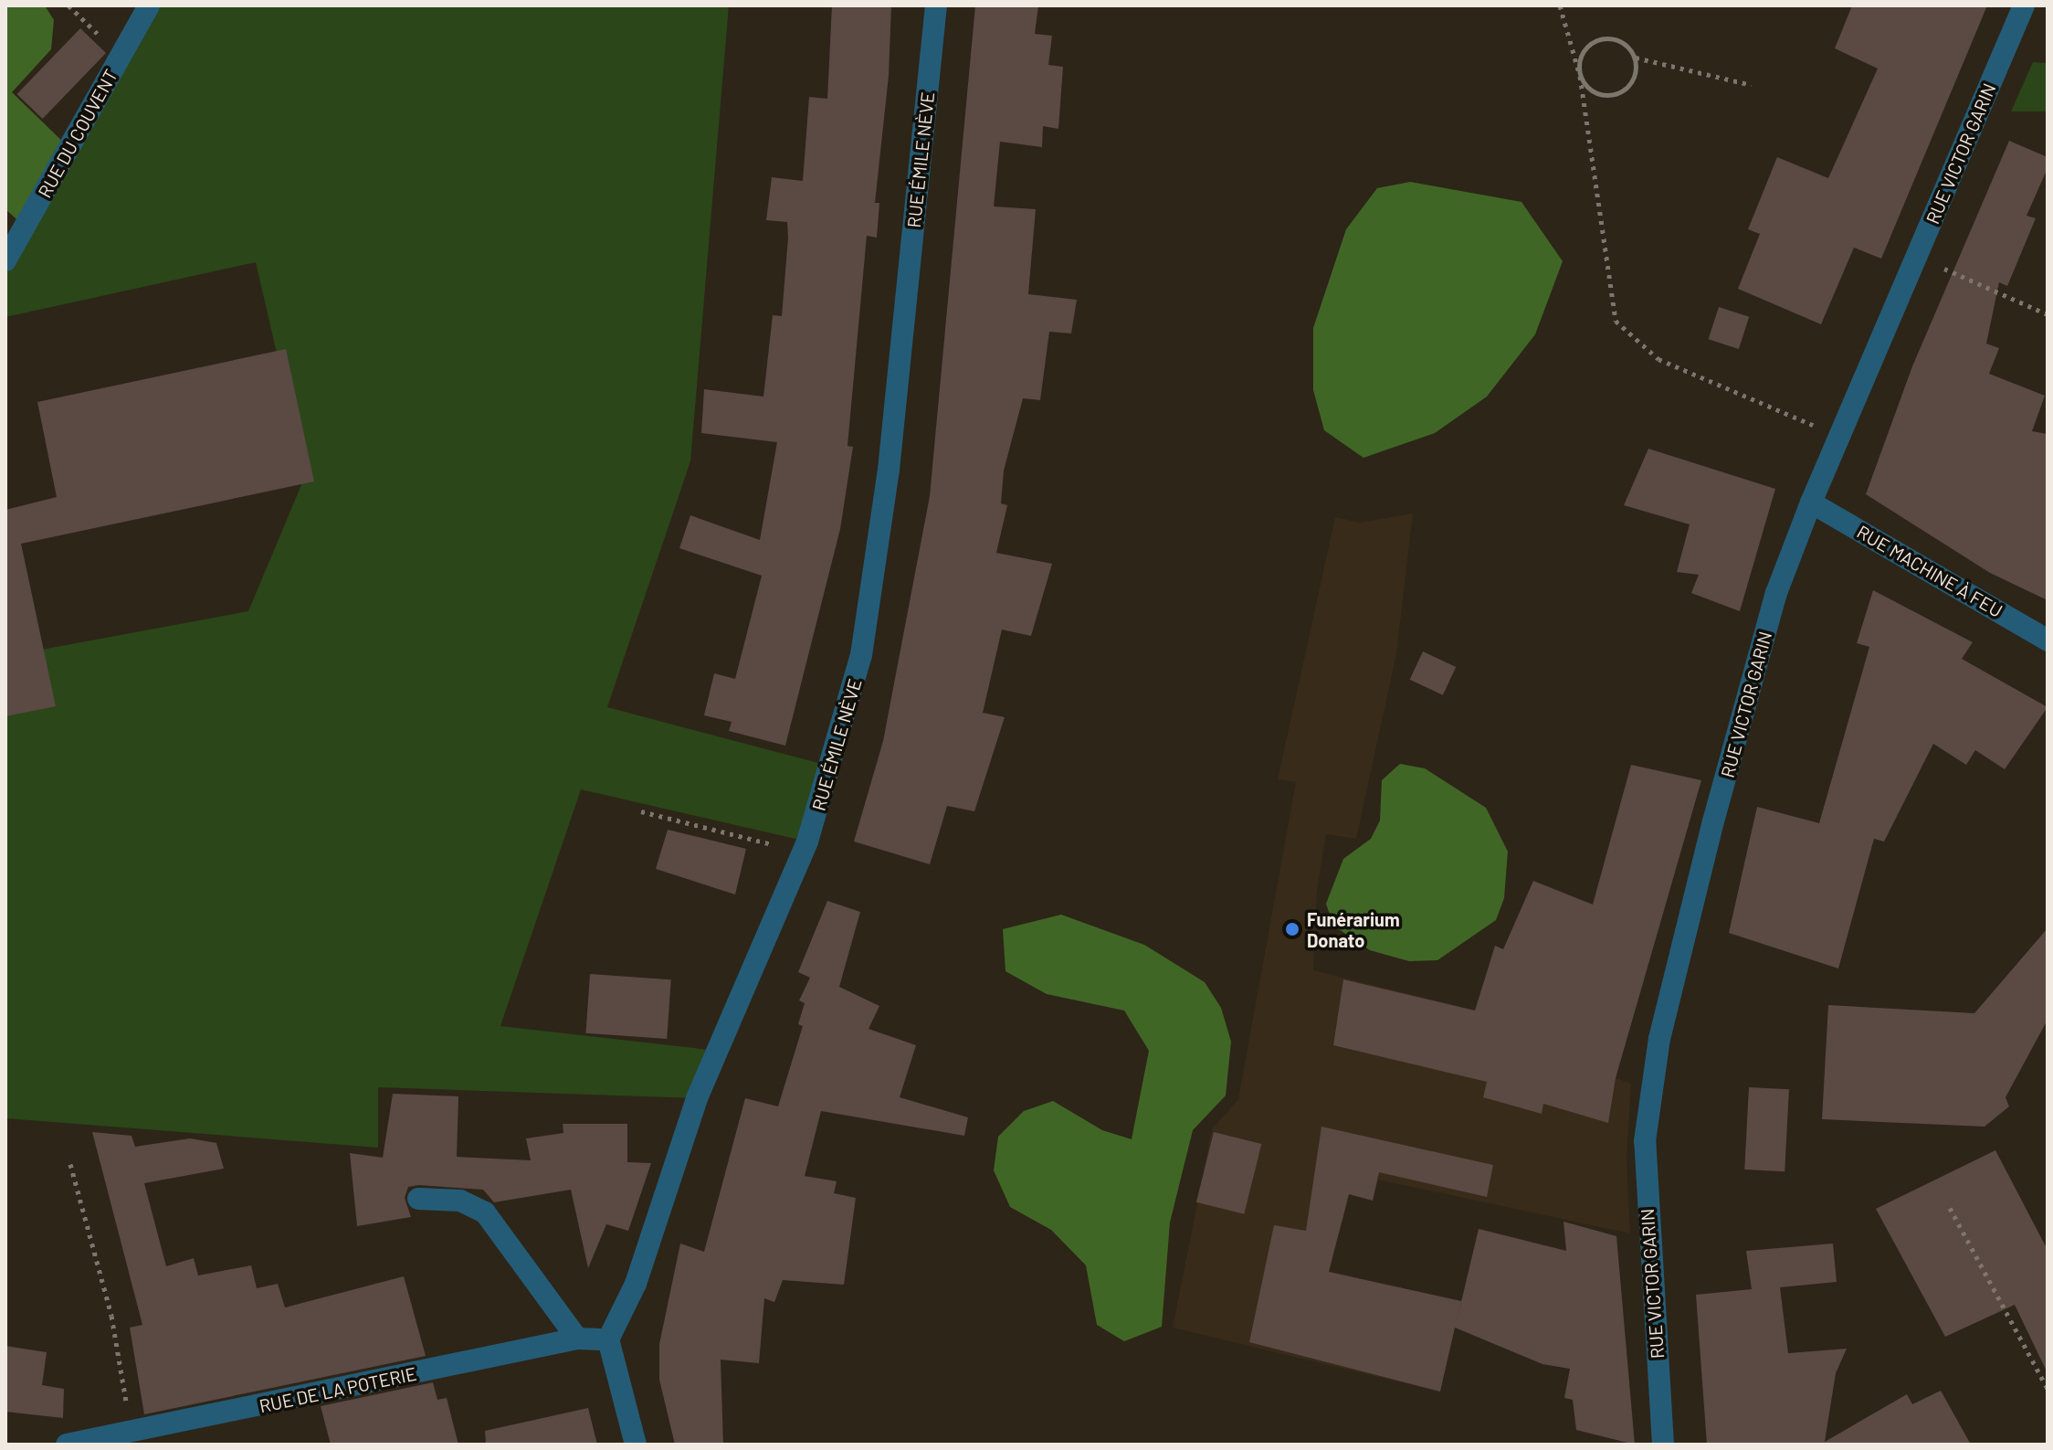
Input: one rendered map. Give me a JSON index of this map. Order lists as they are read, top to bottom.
{
  "streets": {
    "street": [
      "RUE DU COUVENT",
      "RUE VICTOR GARIN",
      "RUE ÉMILE NÈVE",
      "RUE MACHINE À FEU",
      "RUE DE LA POTERIE"
    ]
  },
  "crossings": [
    ["RUE VICTOR GARIN", "RUE MACHINE À FEU"],
    ["RUE ÉMILE NÈVE", "RUE DE LA POTERIE"]
  ],
  "places": ["Funérarium Donato"]
}
